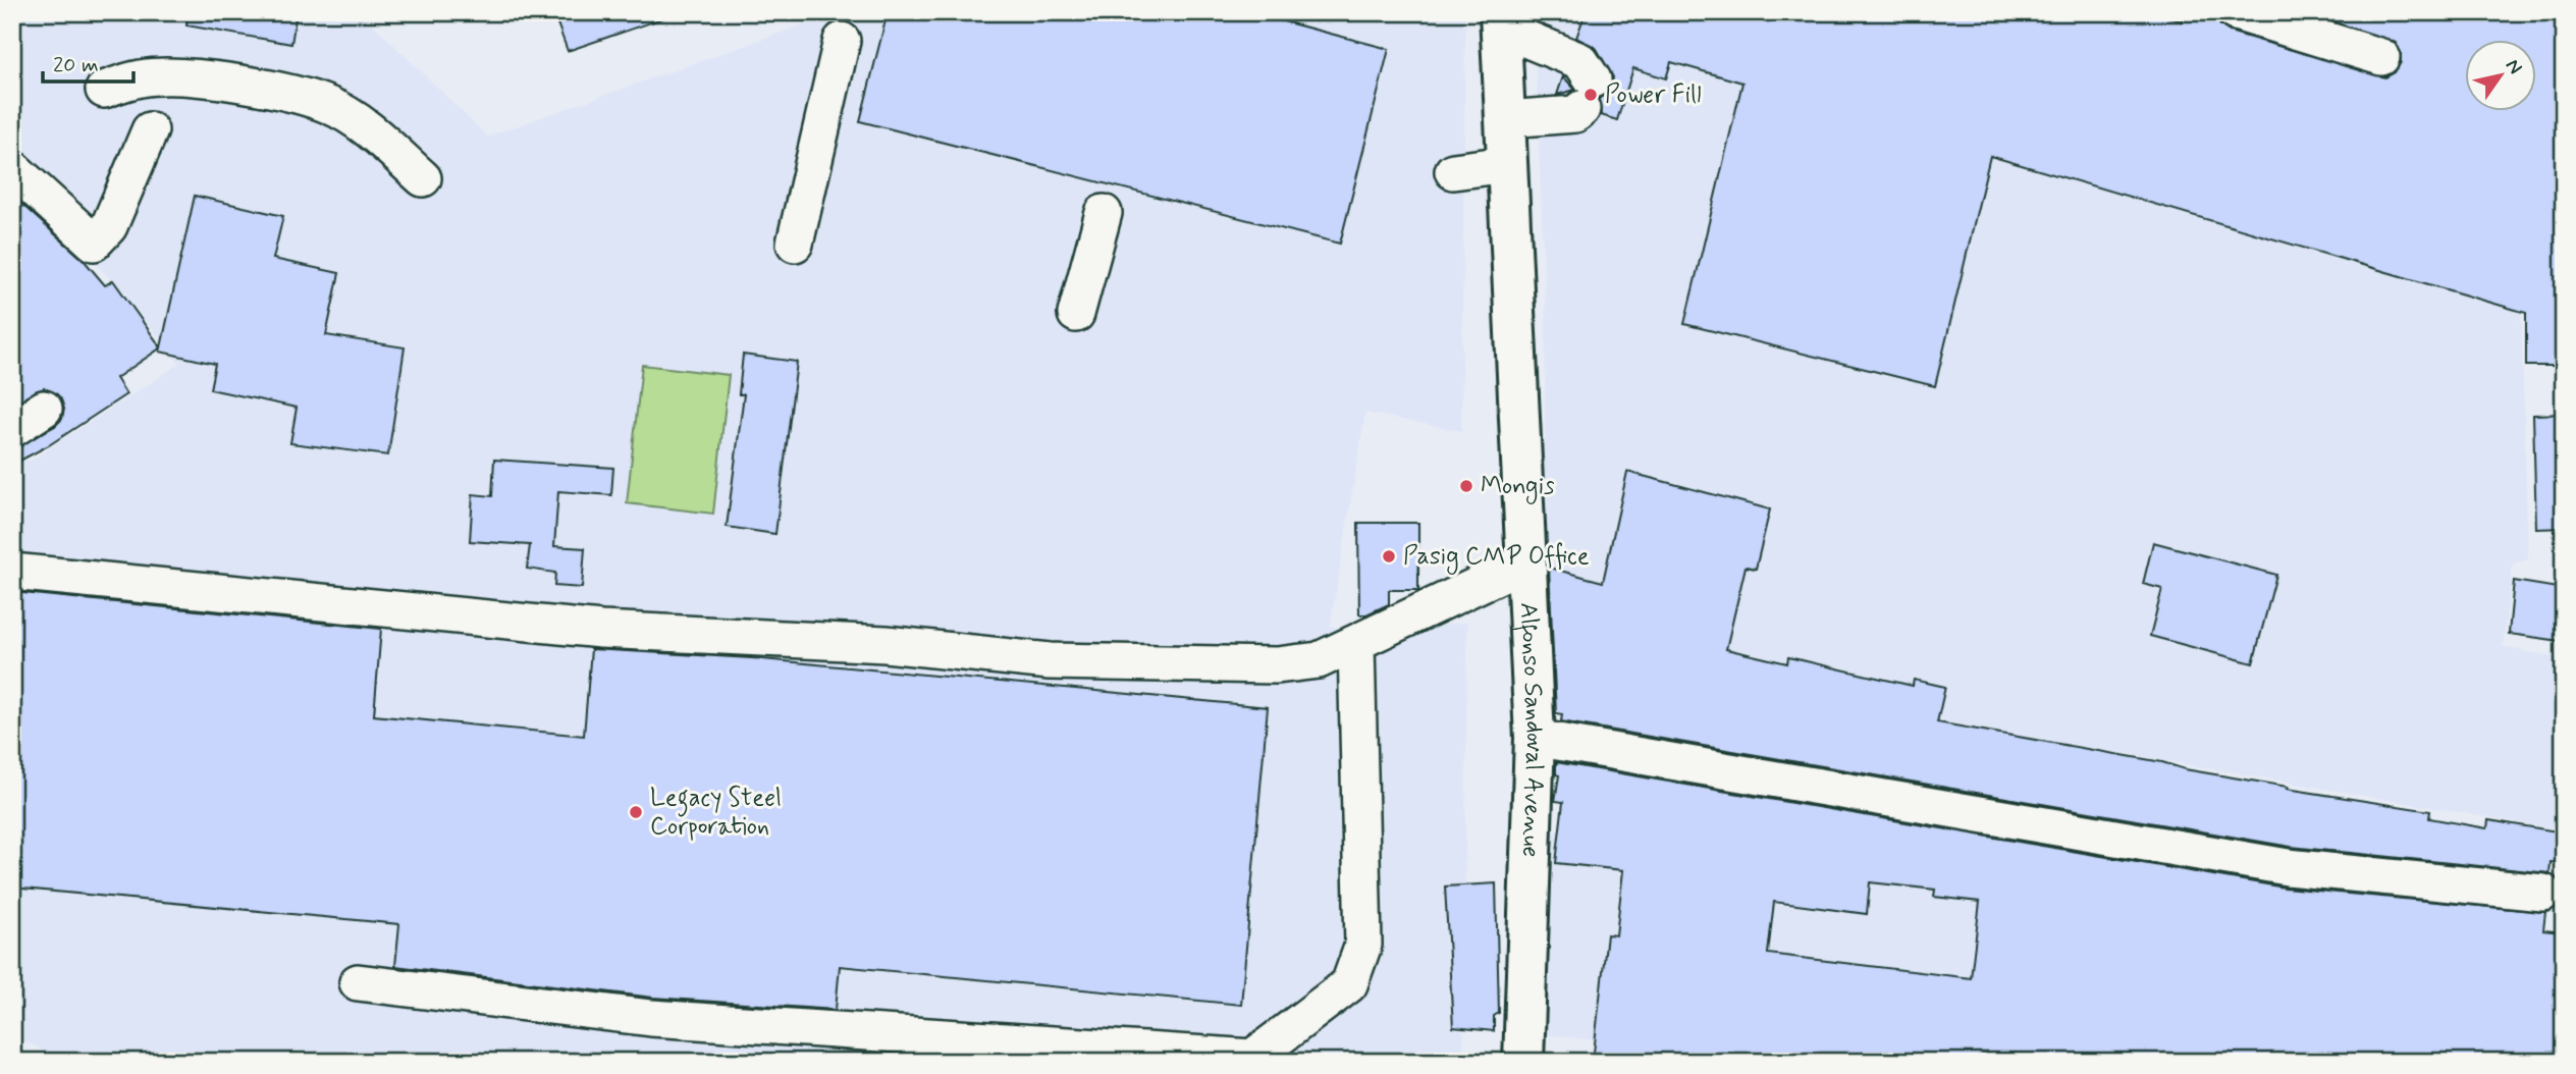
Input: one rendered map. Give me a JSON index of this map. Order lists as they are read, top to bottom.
{
  "streets": {
    "main road": ["Alfonso Sandoval Avenue"]
  },
  "places": [
    "Power Fill",
    "Mongis",
    "Pasig CMP Office",
    "Legacy Steel Corporation"
  ],
  "scale_bar": "20 m",
  "north": "top right"
}
